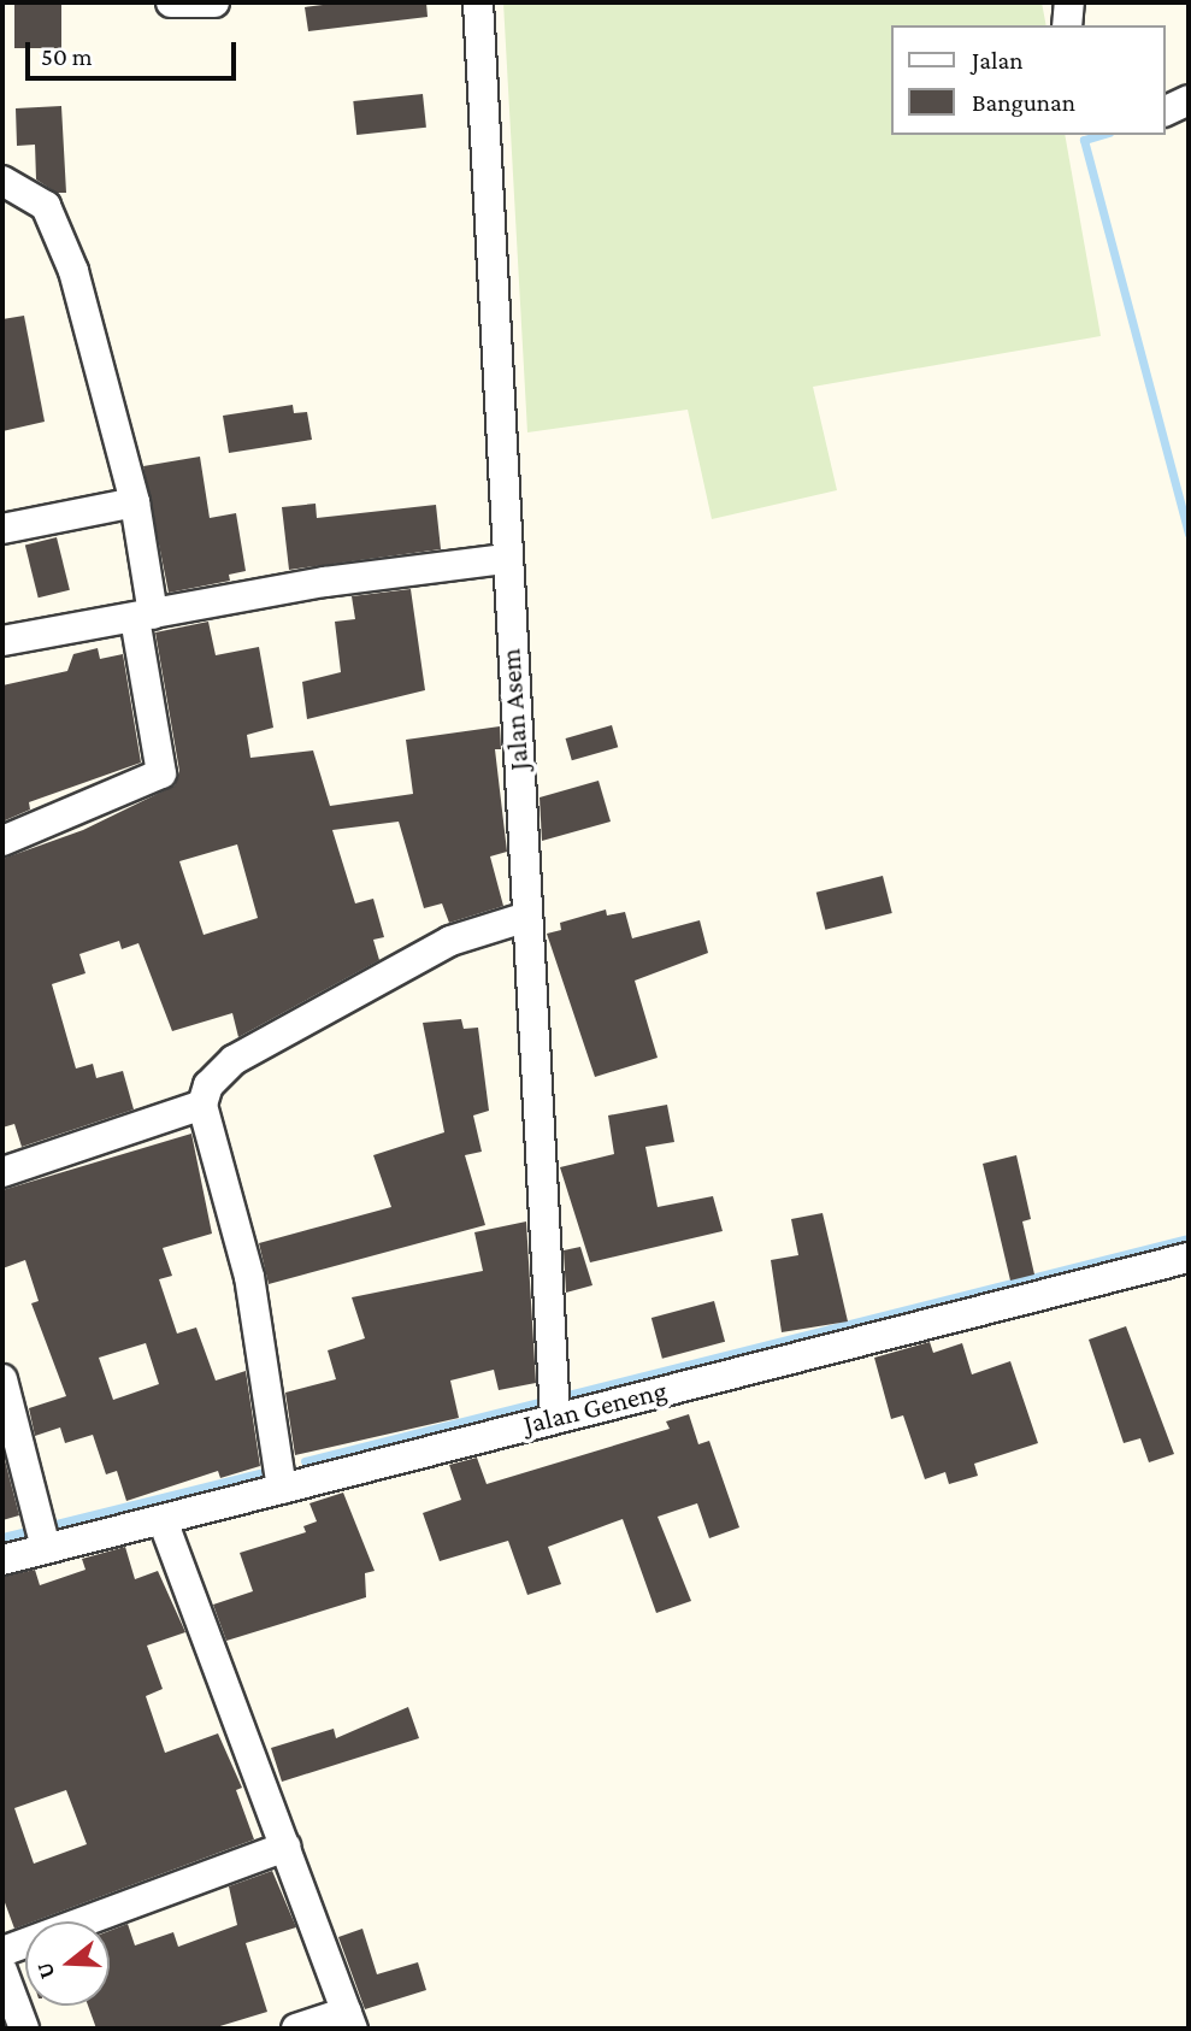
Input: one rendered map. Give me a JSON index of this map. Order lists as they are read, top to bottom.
{
  "streets": {
    "street": ["Jalan Asem", "Jalan Geneng"]
  },
  "crossings": [
    ["Jalan Asem", "Jalan Geneng"]
  ],
  "legend": ["Jalan", "Bangunan"],
  "scale_bar": "50 m",
  "north": "left"
}
